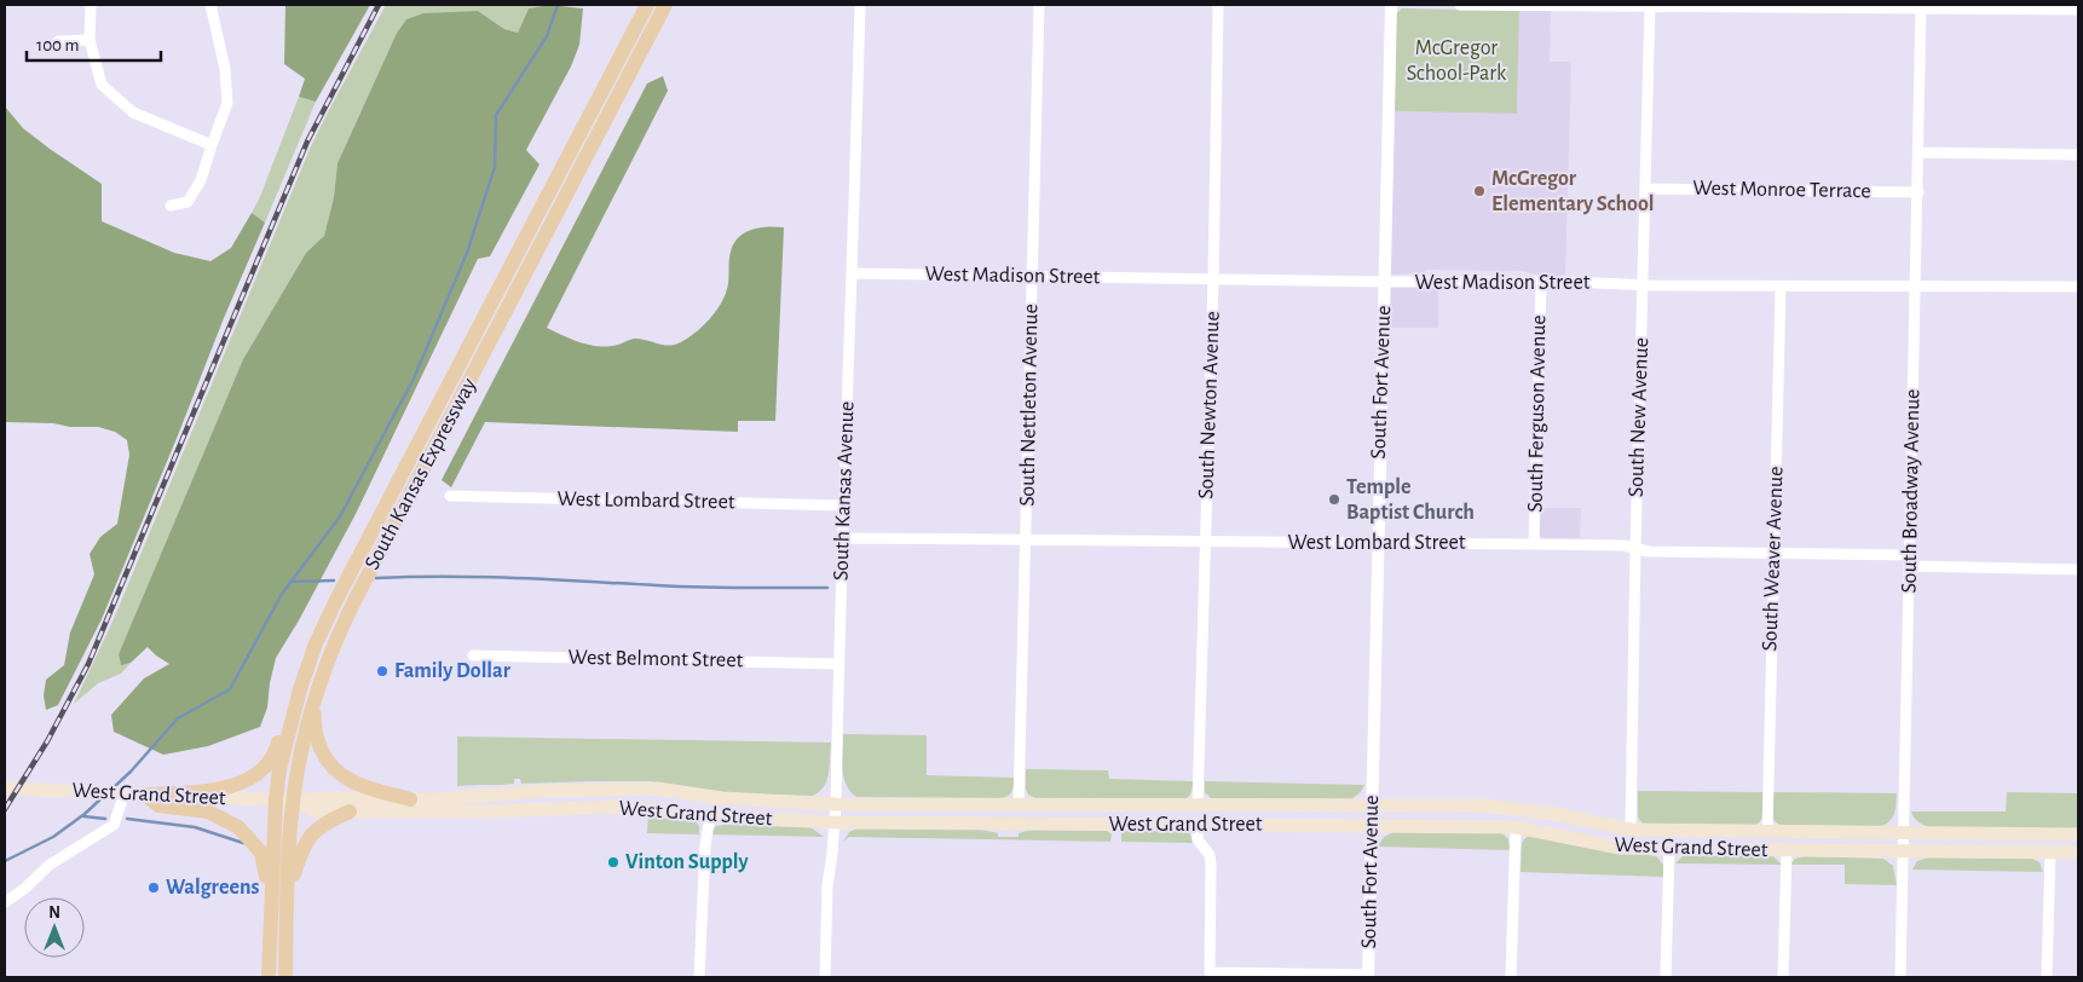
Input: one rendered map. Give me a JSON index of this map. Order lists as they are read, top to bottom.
{
  "streets": {
    "main road": ["South Kansas Expressway", "West Grand Street"],
    "street": [
      "West Monroe Terrace",
      "West Madison Street",
      "South Fort Avenue",
      "South Nettleton Avenue",
      "South Newton Avenue",
      "South Ferguson Avenue",
      "South New Avenue",
      "South Kansas Avenue",
      "South Broadway Avenue",
      "West Lombard Street",
      "South Weaver Avenue",
      "West Belmont Street"
    ]
  },
  "crossings": [
    ["West Monroe Terrace", "South New Avenue"],
    ["West Monroe Terrace", "South Broadway Avenue"],
    ["West Madison Street", "South Fort Avenue"],
    ["West Madison Street", "South Nettleton Avenue"],
    ["West Madison Street", "South Newton Avenue"],
    ["West Madison Street", "South Ferguson Avenue"],
    ["West Madison Street", "South New Avenue"],
    ["West Madison Street", "South Kansas Avenue"],
    ["West Madison Street", "South Broadway Avenue"],
    ["West Madison Street", "South Weaver Avenue"],
    ["South Fort Avenue", "West Lombard Street"],
    ["South Fort Avenue", "West Grand Street"],
    ["South Nettleton Avenue", "West Lombard Street"],
    ["South Nettleton Avenue", "West Grand Street"],
    ["South Newton Avenue", "West Lombard Street"],
    ["South Newton Avenue", "West Grand Street"],
    ["South Ferguson Avenue", "West Lombard Street"],
    ["South New Avenue", "West Lombard Street"],
    ["South New Avenue", "West Grand Street"],
    ["South Kansas Expressway", "West Grand Street"],
    ["South Kansas Avenue", "West Lombard Street"],
    ["South Kansas Avenue", "West Belmont Street"],
    ["South Kansas Avenue", "West Grand Street"],
    ["South Broadway Avenue", "West Lombard Street"],
    ["South Broadway Avenue", "West Grand Street"],
    ["West Lombard Street", "South Weaver Avenue"],
    ["South Weaver Avenue", "West Grand Street"]
  ],
  "parks": ["McGregor School-Park"],
  "places": [
    "McGregor Elementary School",
    "Temple Baptist Church",
    "Family Dollar",
    "Vinton Supply",
    "Walgreens"
  ],
  "scale_bar": "100 m",
  "north": "top"
}
